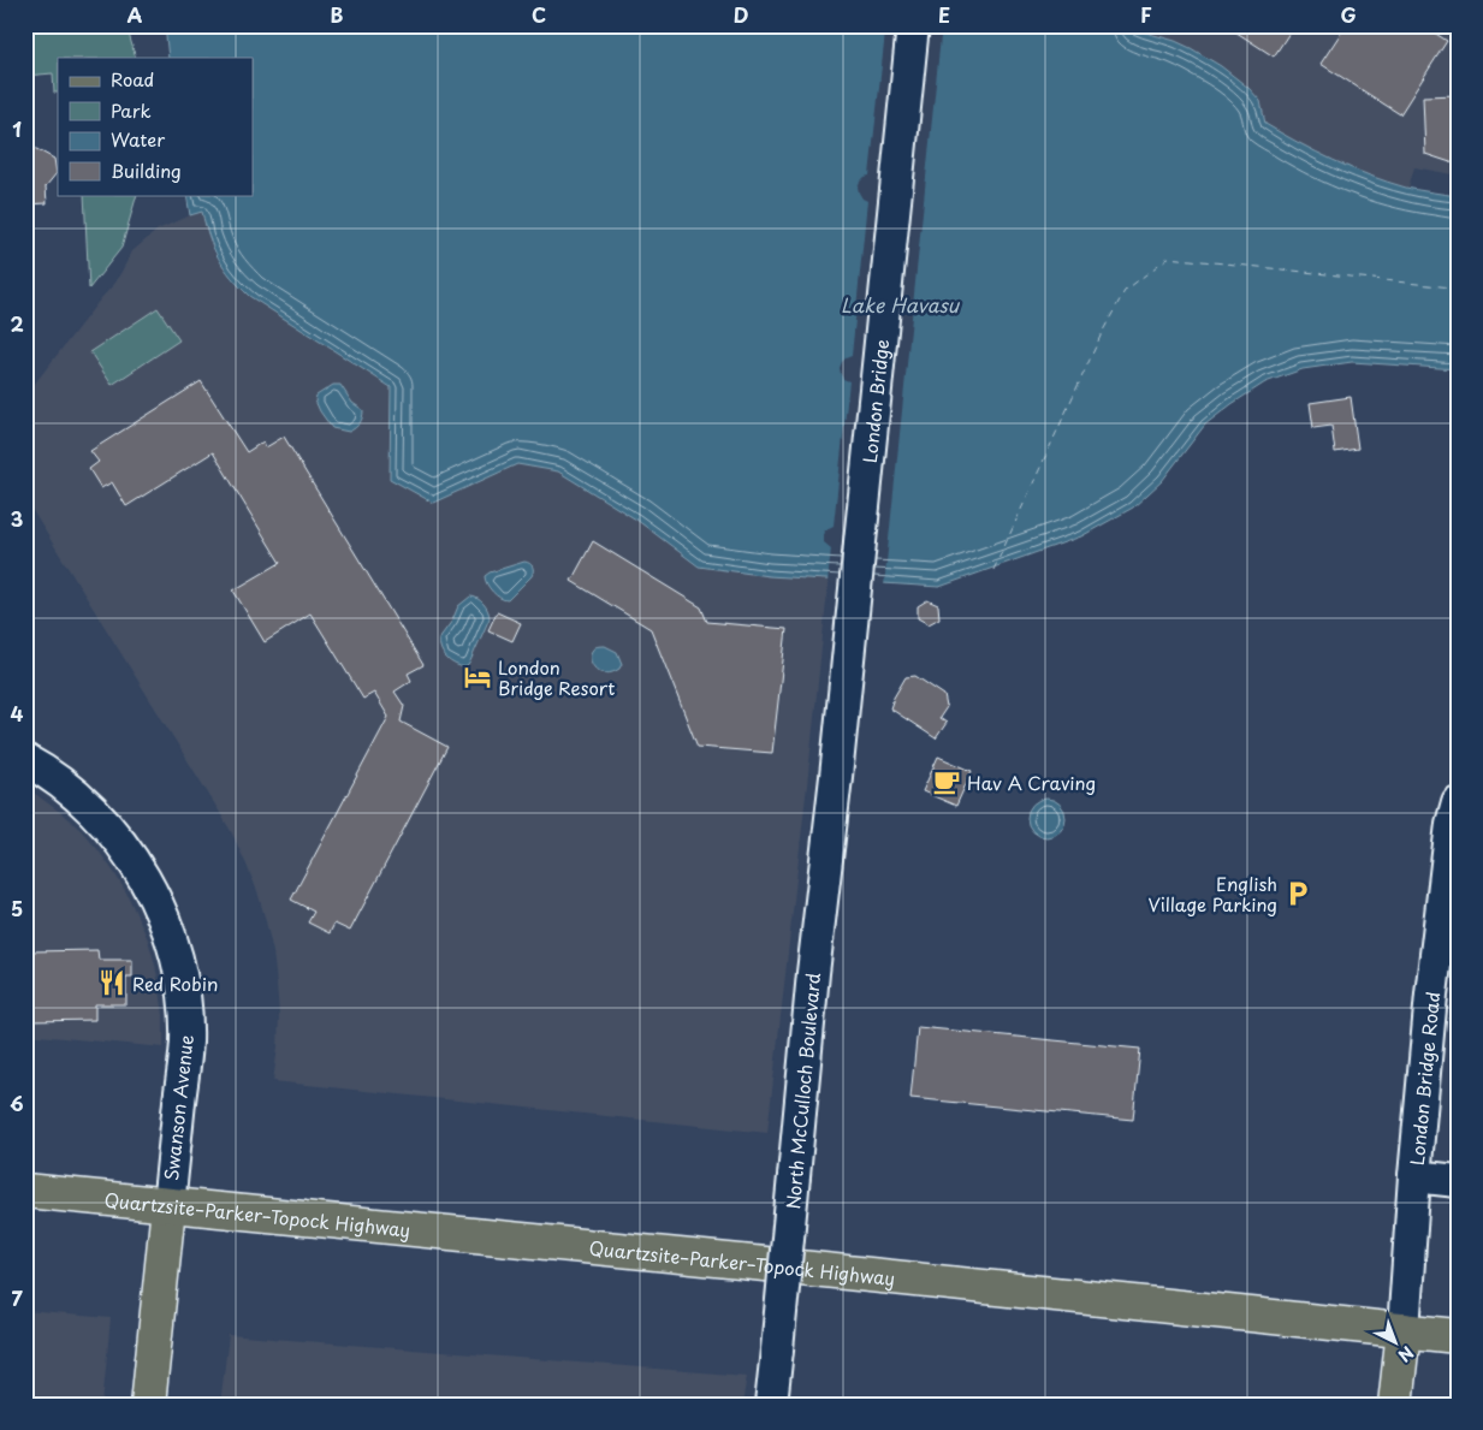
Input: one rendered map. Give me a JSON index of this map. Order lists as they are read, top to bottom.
{
  "streets": {
    "main road": ["Swanson Avenue", "Quartzsite–Parker–Topock Highway"],
    "street": ["London Bridge", "London Bridge Road", "North McCulloch Boulevard"]
  },
  "crossings": [
    ["London Bridge", "North McCulloch Boulevard"],
    ["London Bridge Road", "Quartzsite–Parker–Topock Highway"],
    ["Swanson Avenue", "Quartzsite–Parker–Topock Highway"]
  ],
  "water": ["Lake Havasu"],
  "places": {
    "hotel": ["London Bridge Resort"],
    "cafe": ["Hav A Craving"],
    "parking": ["English Village Parking"],
    "restaurant": ["Red Robin"]
  },
  "legend": [
    "Road",
    "Park",
    "Water",
    "Building"
  ],
  "north": "bottom right",
  "grid": {
    "columns": [
      "A",
      "B",
      "C",
      "D",
      "E",
      "F",
      "G"
    ],
    "rows": [
      "1",
      "2",
      "3",
      "4",
      "5",
      "6",
      "7"
    ]
  }
}
